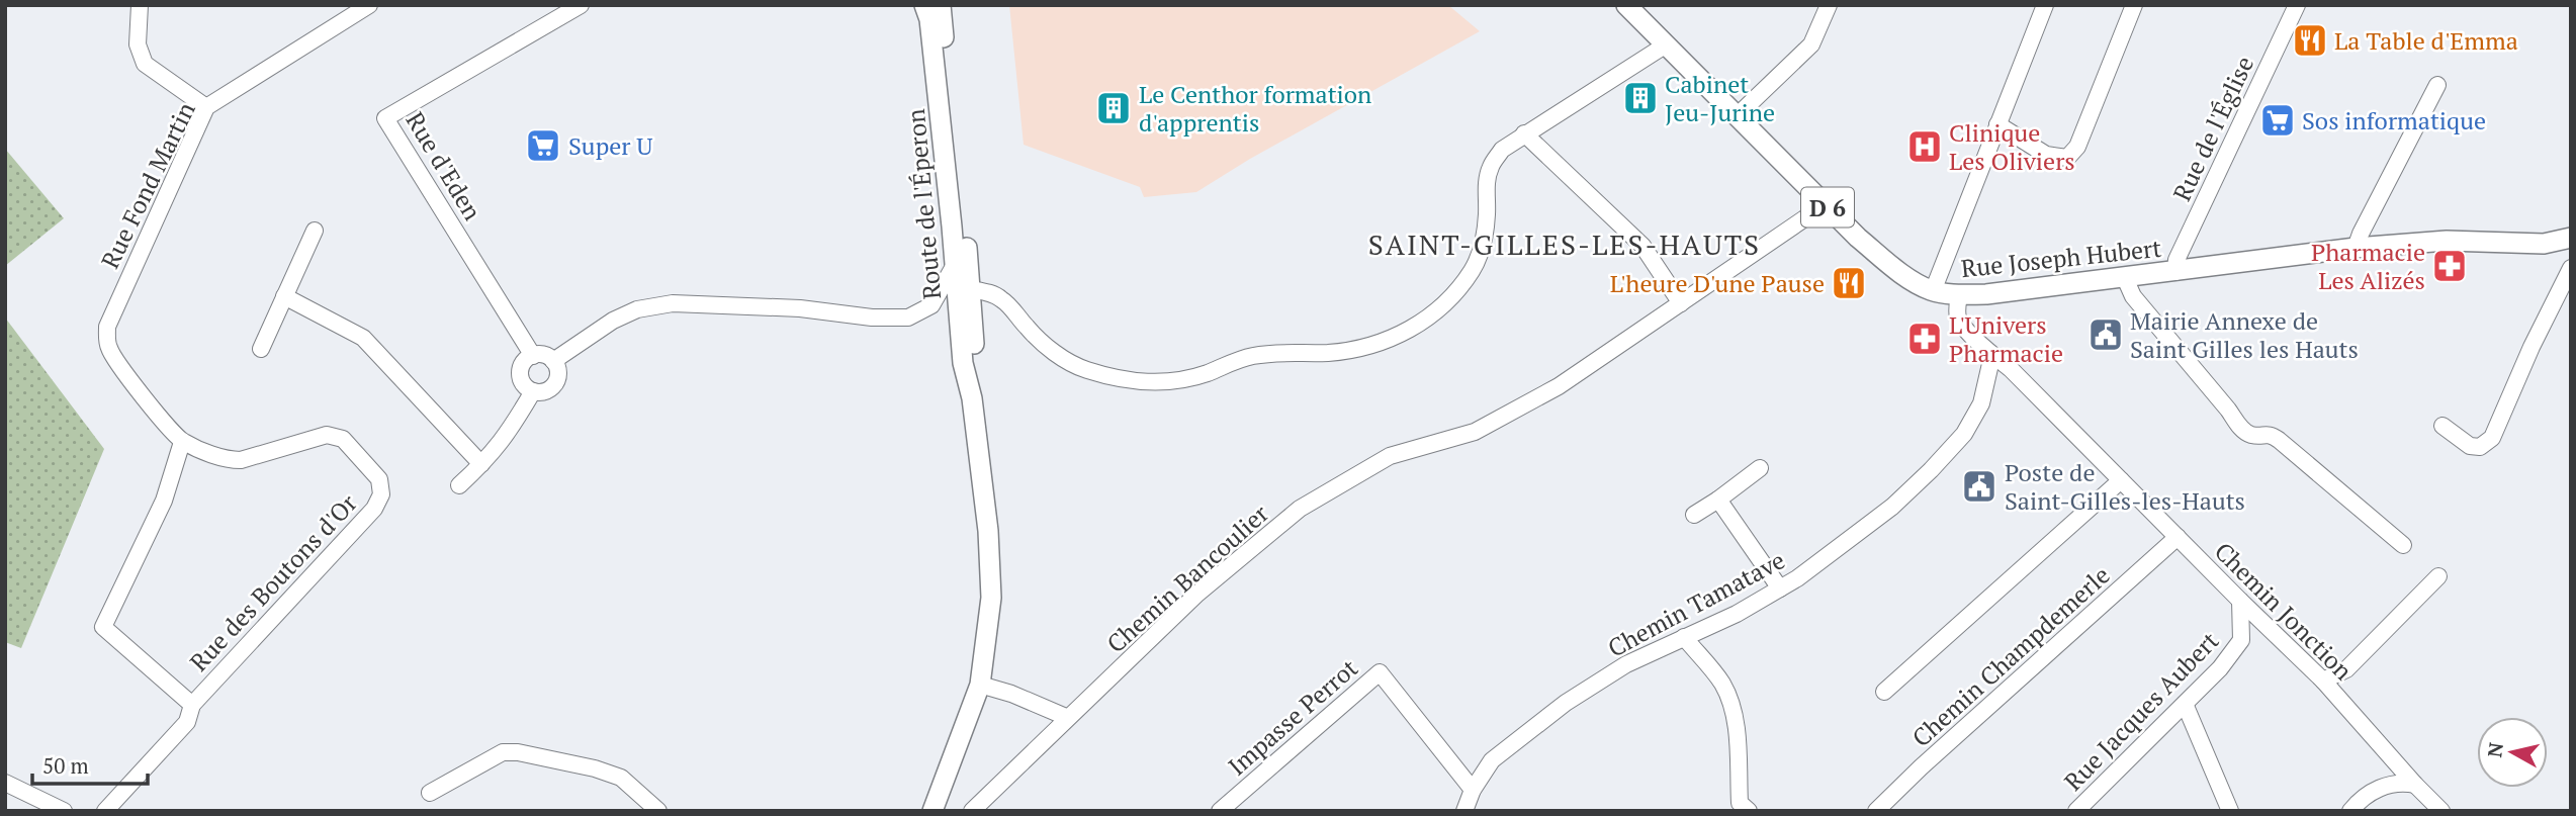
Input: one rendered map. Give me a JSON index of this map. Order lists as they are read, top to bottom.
{
  "streets": {
    "main road": ["Route de l'Éperon", "D 6", "Rue Joseph Hubert"],
    "street": [
      "Rue de l'Église",
      "Rue d'Eden",
      "Rue Fond Martin",
      "Chemin Bancoulier",
      "Rue des Boutons d'Or",
      "Chemin Tamatave",
      "Chemin Jonction",
      "Chemin Champdemerle",
      "Rue Jacques Aubert",
      "Impasse Perrot"
    ]
  },
  "crossings": [
    ["Rue de l'Église", "Rue Joseph Hubert"],
    ["Rue Fond Martin", "Rue des Boutons d'Or"],
    ["Rue Joseph Hubert", "Chemin Bancoulier"],
    ["Chemin Tamatave", "Chemin Jonction"],
    ["Chemin Tamatave", "Impasse Perrot"],
    ["Chemin Jonction", "Chemin Champdemerle"],
    ["Chemin Jonction", "Rue Jacques Aubert"]
  ],
  "districts": ["SAINT-GILLES-LES-HAUTS"],
  "places": {
    "restaurant": ["La Table d'Emma", "L'heure D'une Pause"],
    "building": ["Cabinet Jeu-Jurine", "Le Centhor formation d'apprentis"],
    "supermarket": ["Sos informatique", "Super U"],
    "hospital": ["Clinique Les Oliviers"],
    "pharmacy": ["Pharmacie Les Alizés", "L'Univers Pharmacie"],
    "public building": ["Mairie Annexe de Saint Gilles les Hauts", "Poste de Saint-Gilles-les-Hauts"]
  },
  "scale_bar": "50 m",
  "north": "left"
}
